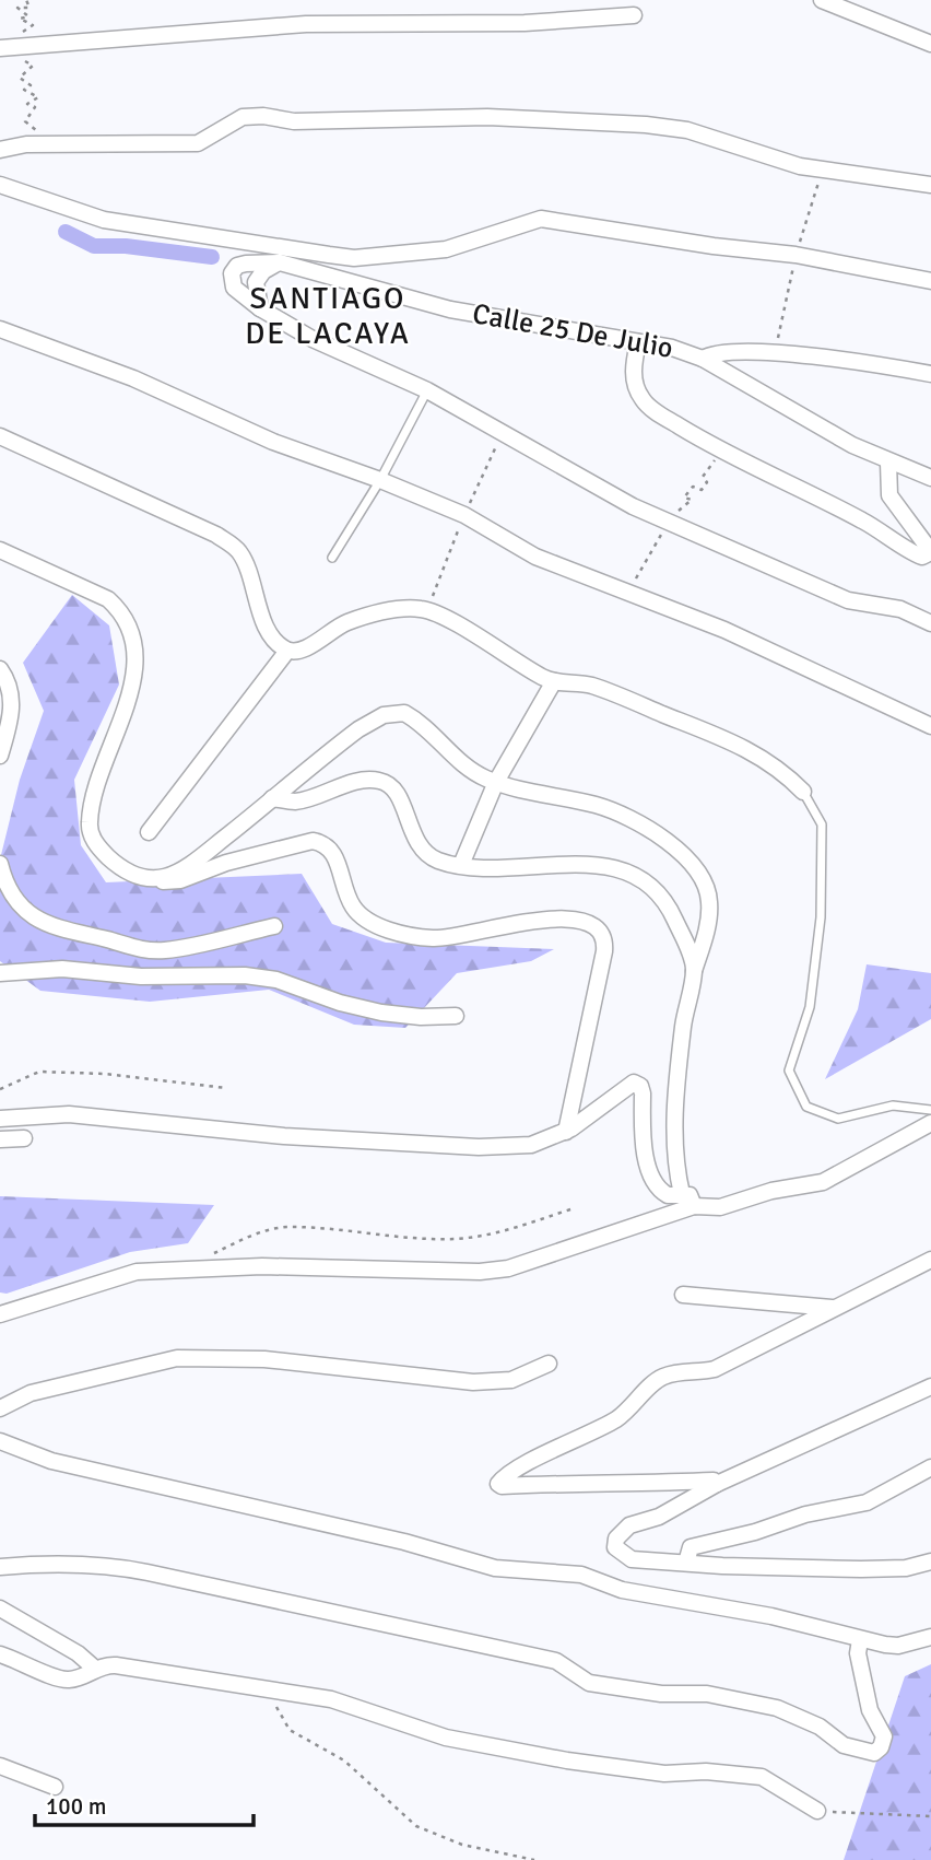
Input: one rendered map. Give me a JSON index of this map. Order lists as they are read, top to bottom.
{
  "streets": {
    "street": ["Calle 25 De Julio"]
  },
  "districts": ["SANTIAGO DE LACAYA"],
  "scale_bar": "100 m"
}
